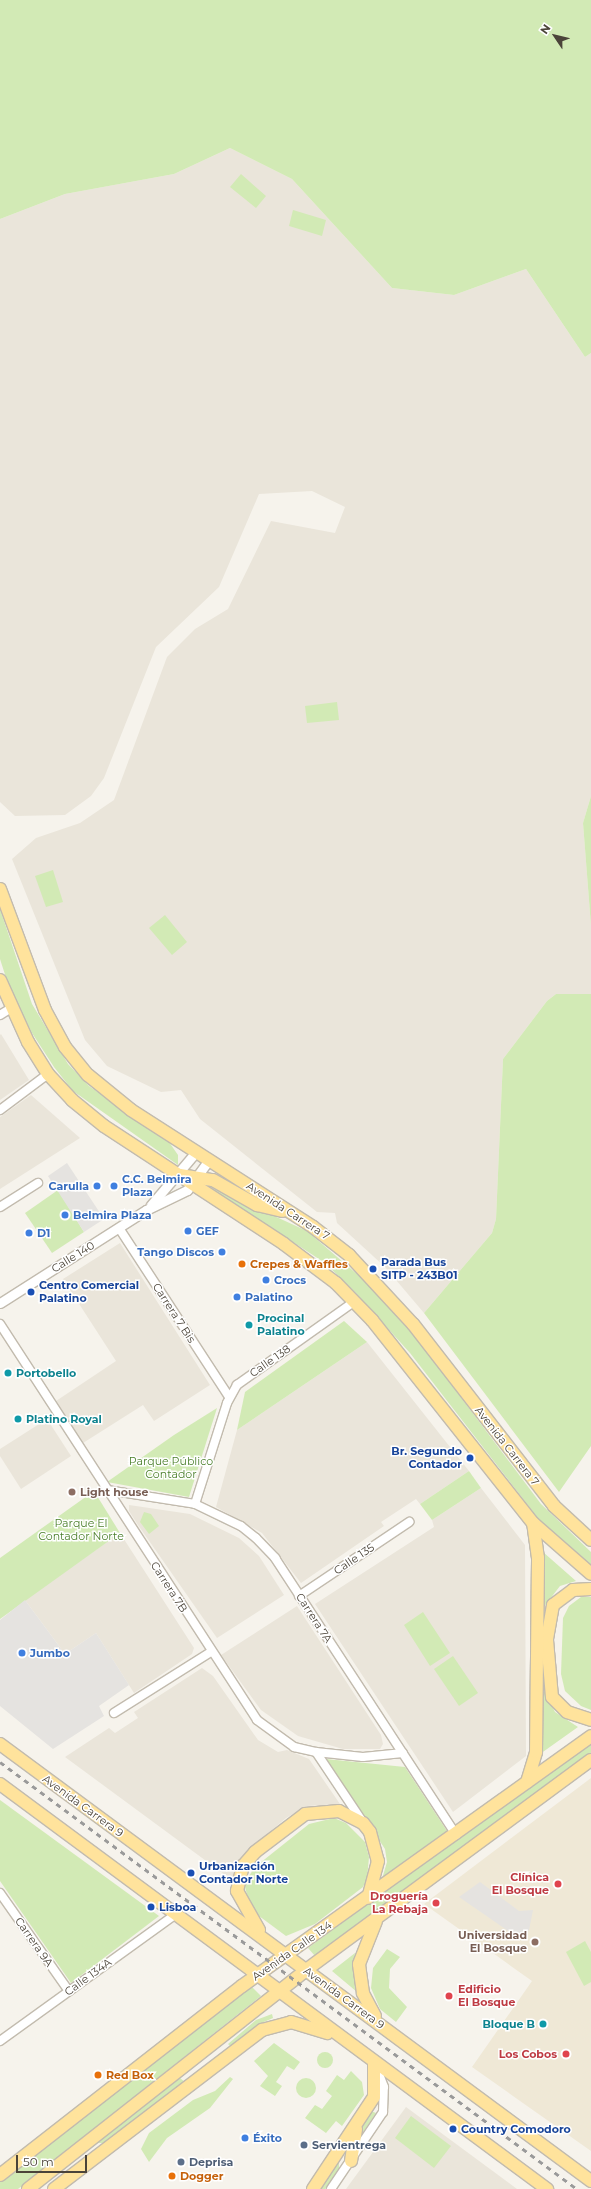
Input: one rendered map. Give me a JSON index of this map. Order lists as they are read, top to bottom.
{
  "streets": {
    "main road": ["Avenida Carrera 7", "Avenida Carrera 9", "Avenida Calle 134"],
    "street": [
      "Calle 140",
      "Carrera 7 Bis",
      "Calle 138",
      "Calle 135",
      "Carrera 7B",
      "Carrera 7A",
      "Carrera 9A",
      "Calle 134A"
    ]
  },
  "crossings": [
    ["Avenida Carrera 7", "Calle 140"],
    ["Calle 140", "Carrera 7 Bis"],
    ["Carrera 7 Bis", "Calle 138"],
    ["Calle 135", "Carrera 7A"],
    ["Carrera 7B", "Carrera 7A"],
    ["Carrera 7A", "Avenida Calle 134"],
    ["Avenida Carrera 9", "Avenida Calle 134"],
    ["Carrera 9A", "Calle 134A"]
  ],
  "parks": ["Parque Público Contador", "Parque El Contador Norte"],
  "places": [
    "Carulla",
    "C.C. Belmira Plaza",
    "Belmira Plaza",
    "GEF",
    "D1",
    "Tango Discos",
    "Crepes & Waffles",
    "Parada Bus SITP - 243B01",
    "Crocs",
    "Centro Comercial Palatino",
    "Palatino",
    "Procinal Palatino",
    "Portobello",
    "Platino Royal",
    "Br. Segundo Contador",
    "Light house",
    "Jumbo",
    "Urbanización Contador Norte",
    "Clínica El Bosque",
    "Droguería La Rebaja",
    "Lisboa",
    "Universidad El Bosque",
    "Edificio El Bosque",
    "Bloque B",
    "Los Cobos",
    "Red Box",
    "Country Comodoro",
    "Éxito",
    "Servientrega",
    "Deprisa",
    "Dogger"
  ],
  "scale_bar": "50 m",
  "north": "top left"
}
